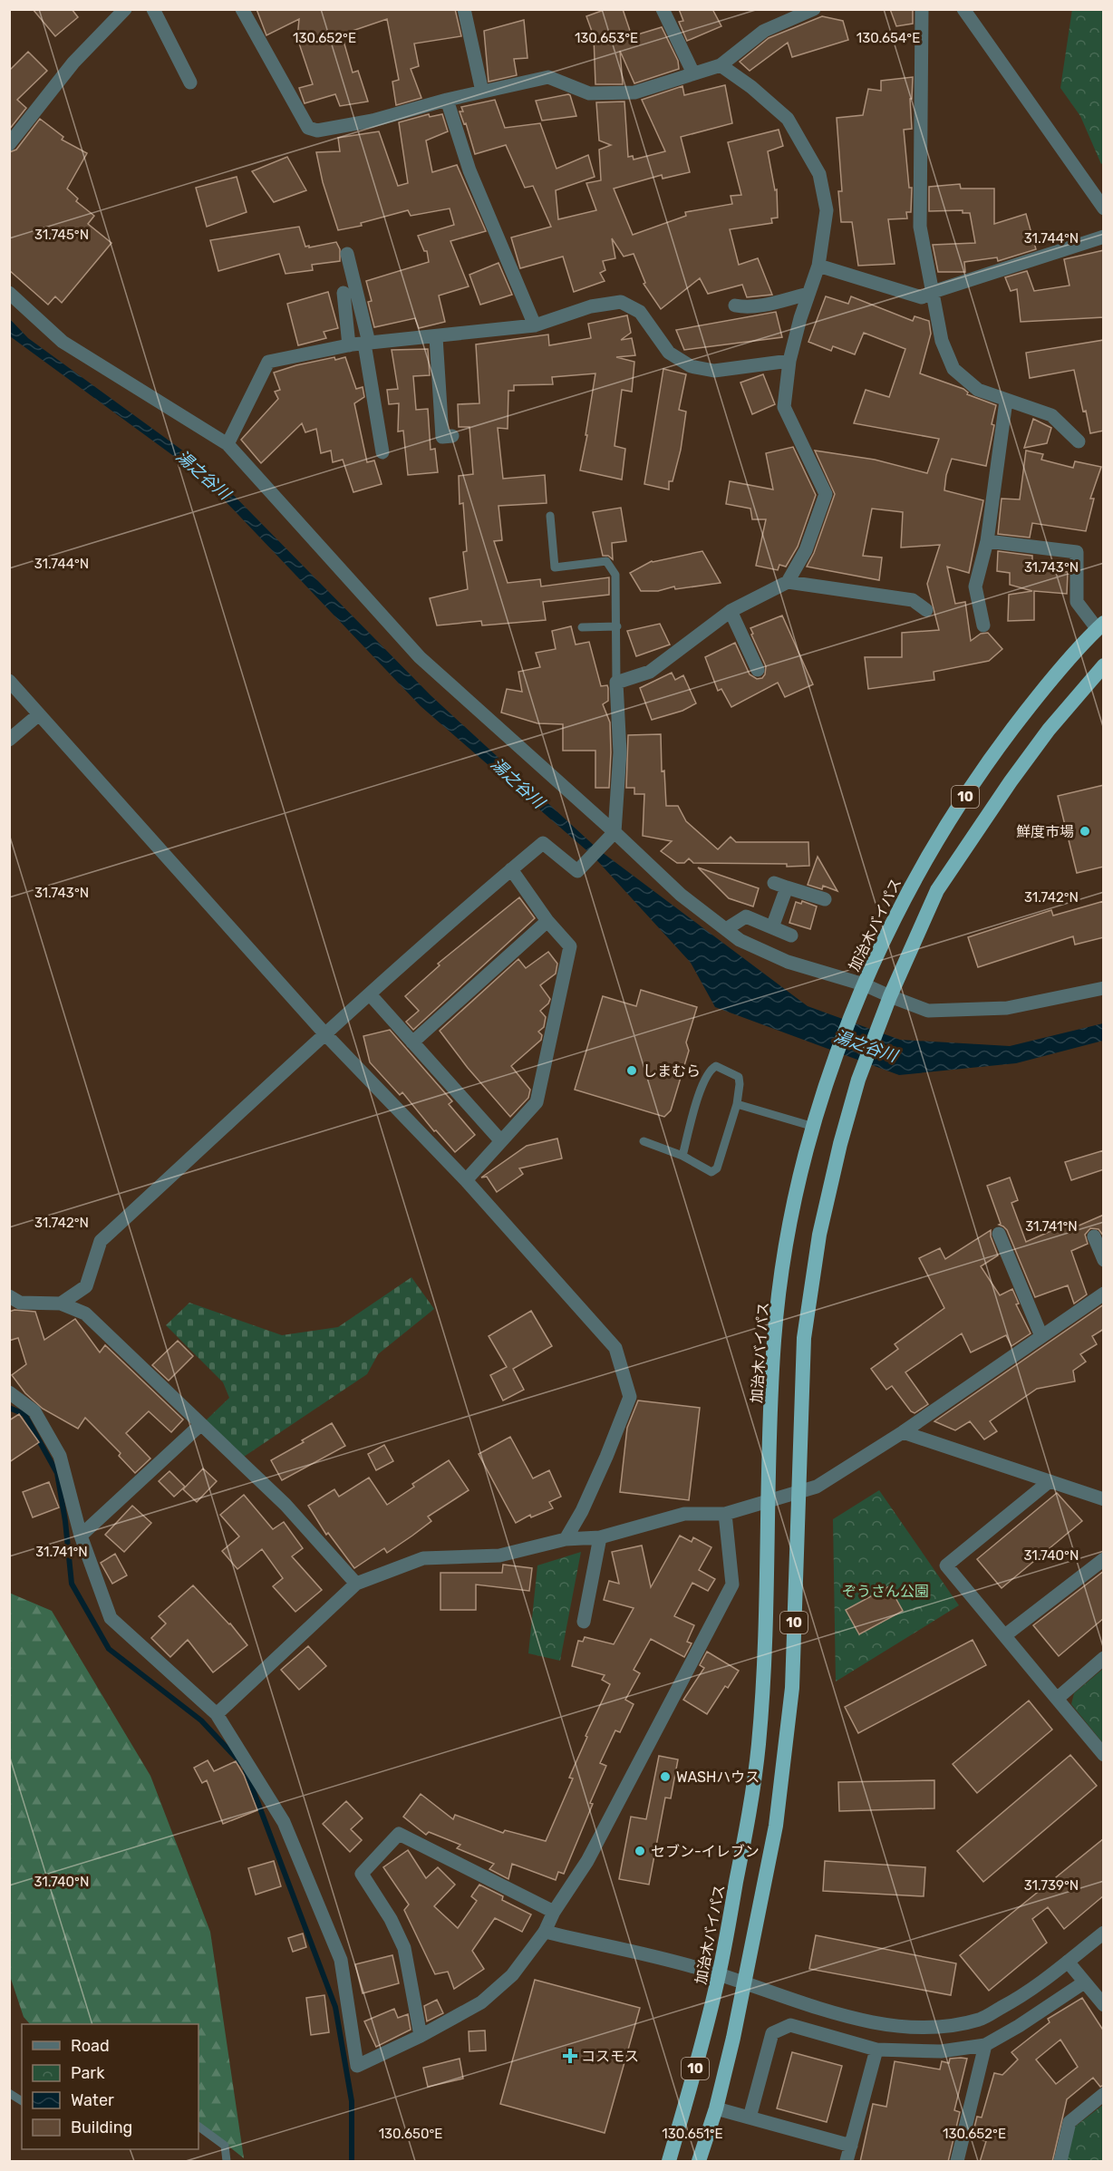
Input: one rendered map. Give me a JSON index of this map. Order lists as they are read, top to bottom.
{
  "streets": {
    "highway": ["10", "加治木バイパス"]
  },
  "water": ["湯之谷川"],
  "parks": ["ぞうさん公園"],
  "places": {
    "other": [
      "鮮度市場",
      "しまむら",
      "WASHハウス",
      "セブン-イレブン"
    ],
    "health": ["コスモス"]
  },
  "legend": [
    "Road",
    "Park",
    "Water",
    "Building"
  ],
  "coordinates": [
    "130.653°E",
    "130.652°E",
    "130.654°E",
    "31.745°N",
    "31.744°N",
    "31.743°N",
    "31.742°N",
    "31.741°N",
    "31.740°N",
    "31.739°N",
    "130.650°E",
    "130.651°E"
  ]
}
